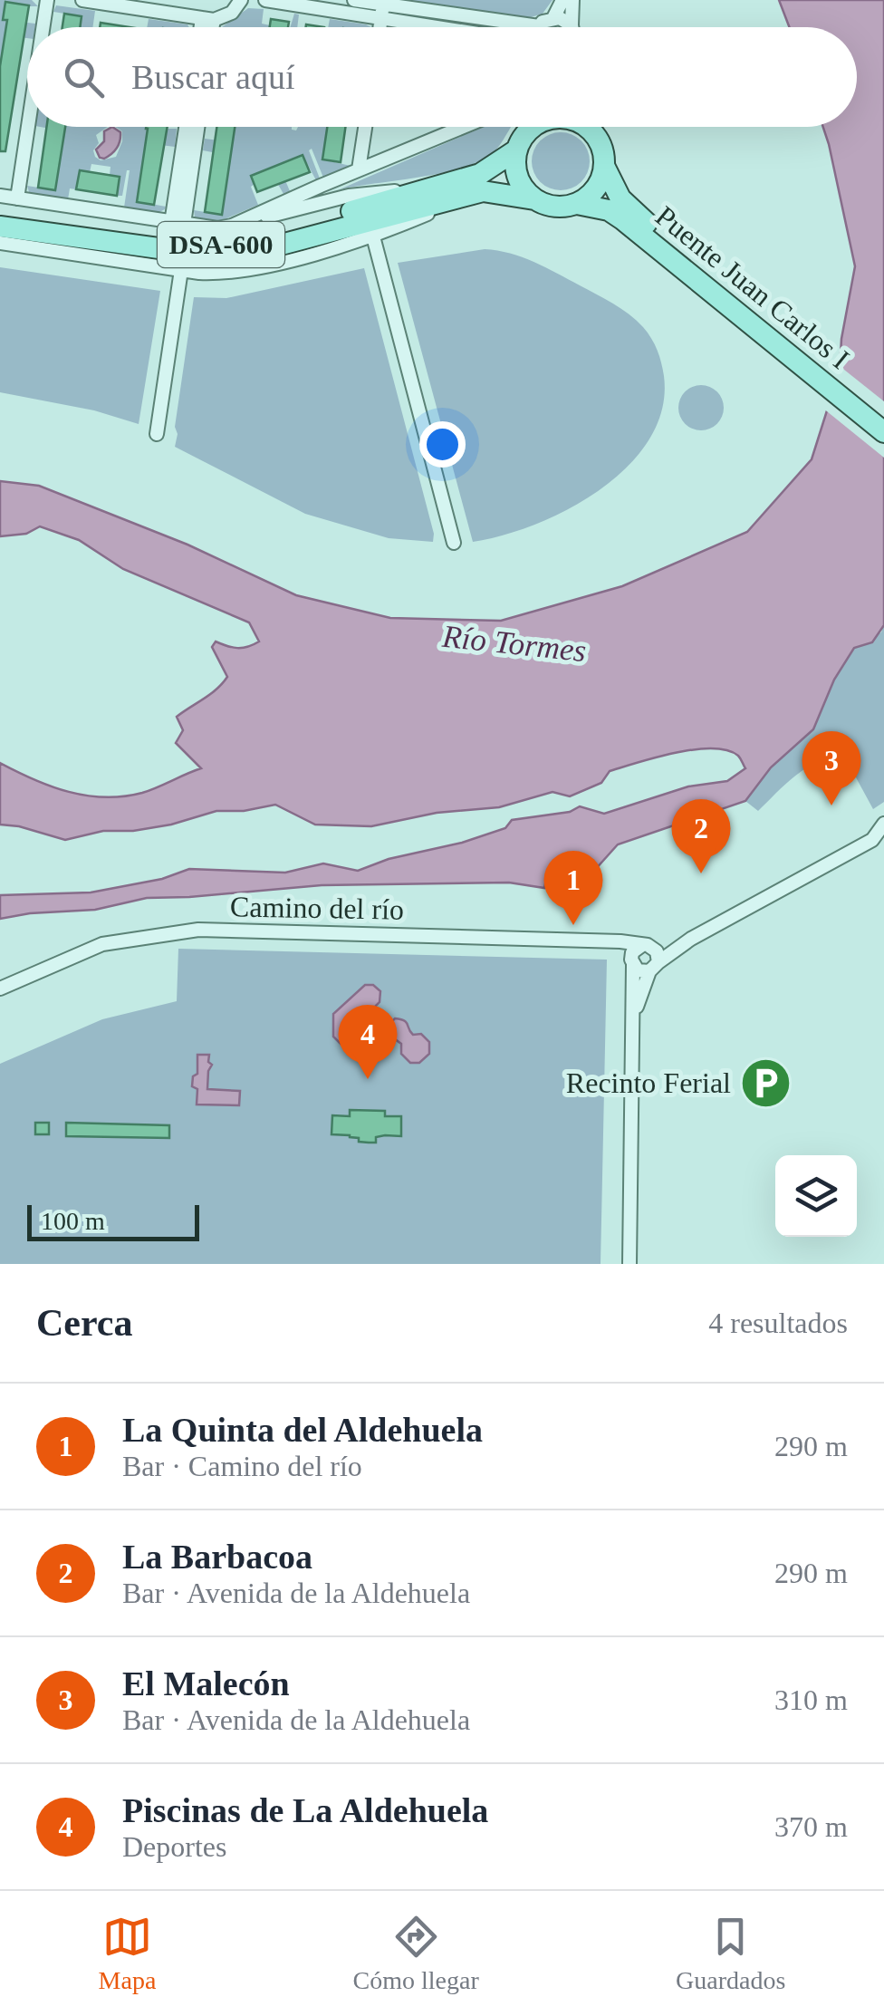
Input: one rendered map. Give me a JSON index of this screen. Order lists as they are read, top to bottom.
{
  "streets": {
    "main road": ["DSA-600", "Puente Juan Carlos I"],
    "street": ["Camino del río"]
  },
  "crossings": [
    ["DSA-600", "Puente Juan Carlos I"]
  ],
  "water": ["Río Tormes"],
  "places": {
    "parking": ["Recinto Ferial"]
  },
  "scale_bar": "100 m",
  "page": {
    "search": "Buscar aquí",
    "pins": [
      "3",
      "2",
      "1",
      "4"
    ],
    "scale": "100 m",
    "heading": ["Cerca", "4 resultados"],
    "list": [
      {
        "mark": "1",
        "name": "La Quinta del Aldehuela",
        "note": "Bar · Camino del río",
        "value": "290 m"
      },
      {
        "mark": "2",
        "name": "La Barbacoa",
        "note": "Bar · Avenida de la Aldehuela",
        "value": "290 m"
      },
      {
        "mark": "3",
        "name": "El Malecón",
        "note": "Bar · Avenida de la Aldehuela",
        "value": "310 m"
      },
      {
        "mark": "4",
        "name": "Piscinas de La Aldehuela",
        "note": "Deportes",
        "value": "370 m"
      }
    ],
    "nav": ["Mapa", "Cómo llegar", "Guardados"]
  }
}
